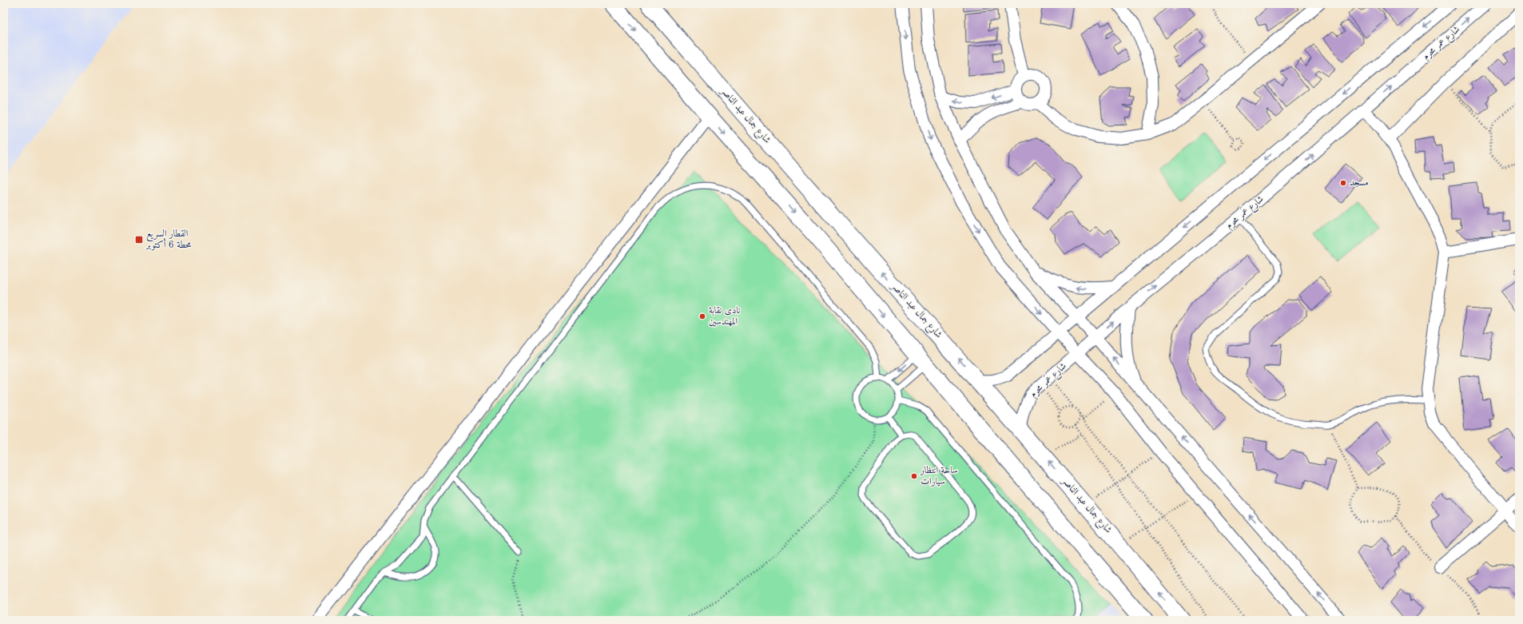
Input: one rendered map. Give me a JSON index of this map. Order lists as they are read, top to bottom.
{
  "streets": {
    "main road": ["شارع جمال عبد الناصر"],
    "street": ["شارع عَمر محرم"]
  },
  "crossings": [
    ["شارع عَمر محرم", "شارع جمال عبد الناصر"]
  ],
  "places": {
    "other": ["مسجد", "نادى نقابة المهندسين", "ساحة انتظار سيارات"],
    "transit": ["القطار السريع محطة 6 أكتوبر"]
  }
}
